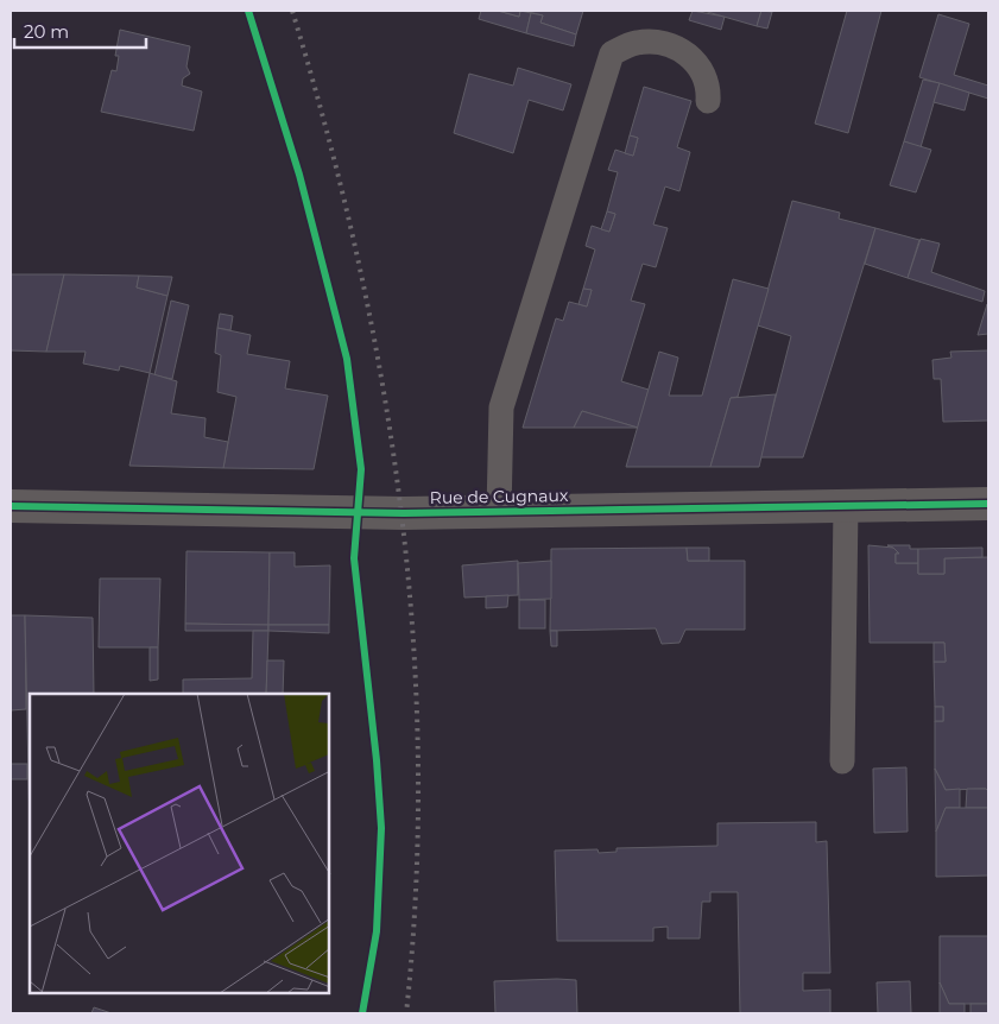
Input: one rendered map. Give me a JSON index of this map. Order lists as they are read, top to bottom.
{
  "streets": {
    "street": ["Rue de Cugnaux"]
  },
  "scale_bar": "20 m"
}
